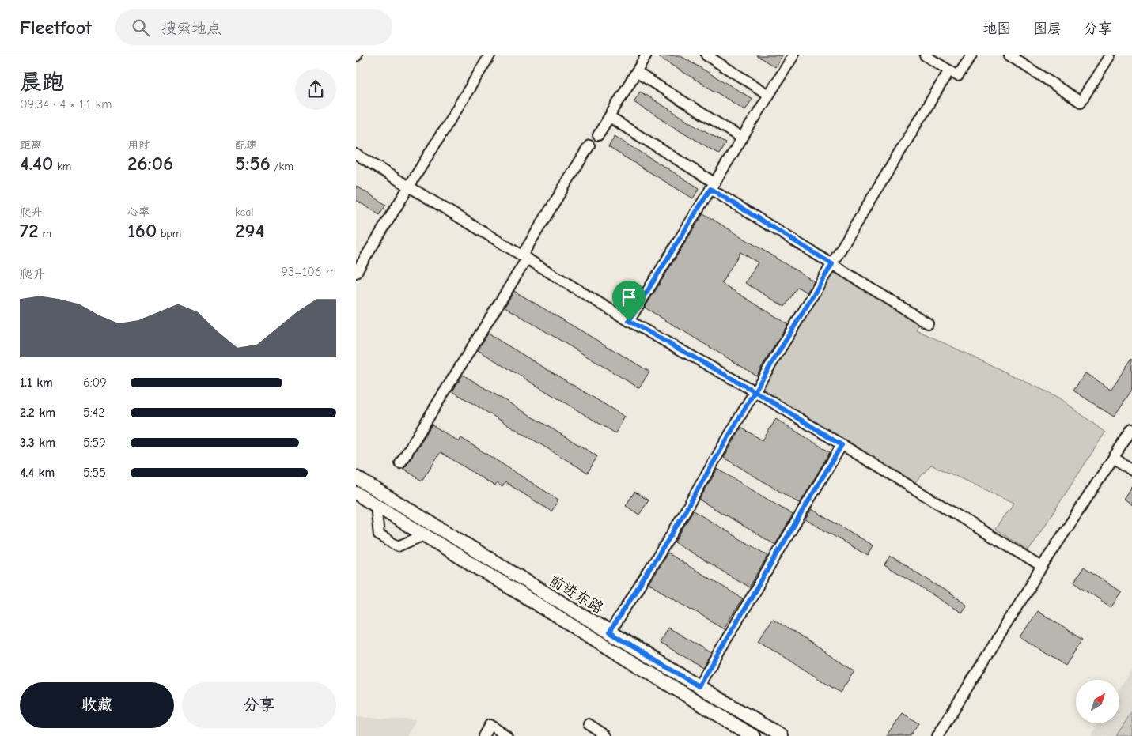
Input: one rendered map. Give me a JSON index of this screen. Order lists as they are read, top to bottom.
{
  "streets": {
    "main road": ["前进东路"]
  },
  "north": "top right",
  "page": {
    "header": "Fleetfoot",
    "search": "搜索地点",
    "nav": ["地图", "图层", "分享"],
    "heading": ["晨跑", "09:34 · 4 × 1.1 km"],
    "stats": [
      ["距离", "4.40 km"],
      ["用时", "26:06"],
      ["配速", "5:56 /km"],
      ["爬升", "72 m"],
      ["心率", "160 bpm"],
      ["kcal", "294"]
    ],
    "chart": ["爬升", "93–106 m"],
    "list": [
      {
        "name": "1.1 km",
        "note": "6:09"
      },
      {
        "name": "2.2 km",
        "note": "5:42"
      },
      {
        "name": "3.3 km",
        "note": "5:59"
      },
      {
        "name": "4.4 km",
        "note": "5:55"
      }
    ],
    "buttons": ["收藏", "分享"]
  }
}
